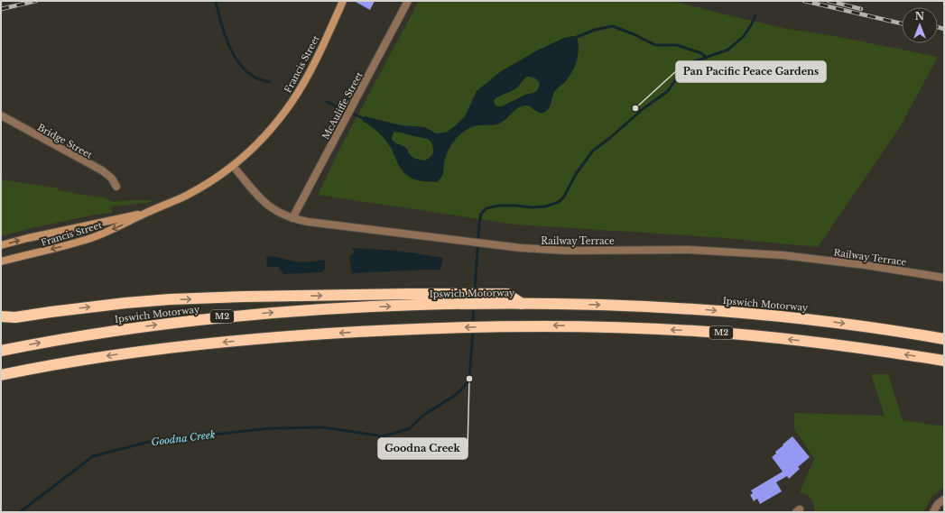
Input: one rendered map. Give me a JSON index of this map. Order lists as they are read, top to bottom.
{
  "streets": {
    "highway": ["Ipswich Motorway", "M2"],
    "main road": ["Francis Street"],
    "street": ["McAuliffe Street", "Bridge Street", "Railway Terrace"]
  },
  "crossings": [
    ["Francis Street", "Railway Terrace"],
    ["McAuliffe Street", "Railway Terrace"]
  ],
  "water": ["Goodna Creek"],
  "places": ["Pan Pacific Peace Gardens", "Goodna Creek"],
  "north": "top"
}
